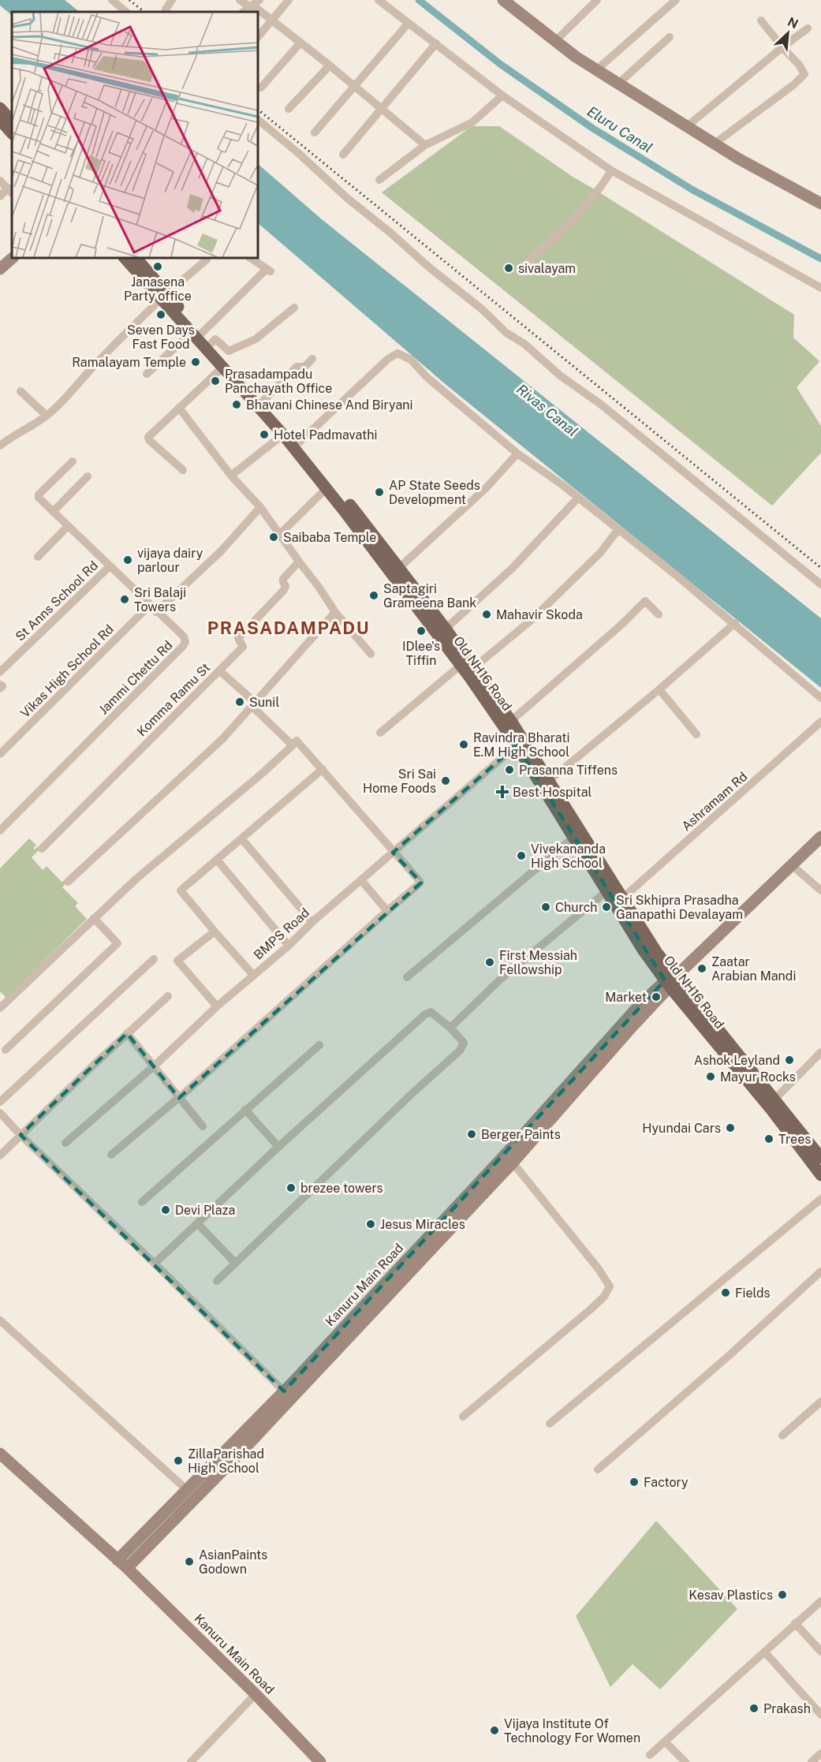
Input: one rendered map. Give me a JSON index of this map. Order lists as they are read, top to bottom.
{
  "streets": {
    "main road": ["Old NH16 Road", "Kanuru Main Road"],
    "street": [
      "St Anns School Rd",
      "Vikas High School Rd",
      "Jammi Chettu Rd",
      "Komma Ramu St",
      "Ashramam Rd",
      "BMPS Road"
    ]
  },
  "crossings": [
    ["St Anns School Rd", "Jammi Chettu Rd"],
    ["Vikas High School Rd", "Jammi Chettu Rd"],
    ["Old NH16 Road", "Ashramam Rd"],
    ["Old NH16 Road", "BMPS Road"],
    ["Old NH16 Road", "Kanuru Main Road"]
  ],
  "districts": ["PRASADAMPADU"],
  "water": ["Eluru Canal", "Rivas Canal"],
  "places": {
    "other": [
      "Janasena Party office",
      "sivalayam",
      "Seven Days Fast Food",
      "Ramalayam Temple",
      "Prasadampadu Panchayath Office",
      "Bhavani Chinese And Biryani",
      "Hotel Padmavathi",
      "AP State Seeds Development",
      "Saibaba Temple",
      "vijaya dairy parlour",
      "Saptagiri Grameena Bank",
      "Sri Balaji Towers",
      "Mahavir Skoda",
      "IDlee's Tiffin",
      "Sunil",
      "Ravindra Bharati E.M High School",
      "Prasanna Tiffens",
      "Sri Sai Home Foods",
      "Vivekananda High School",
      "Church",
      "Sri Skhipra Prasadha Ganapathi Devalayam",
      "First Messiah Fellowship",
      "Zaatar Arabian Mandi",
      "Market",
      "Ashok Leyland",
      "Mayur Rocks",
      "Hyundai Cars",
      "Berger Paints",
      "Trees",
      "brezee towers",
      "Devi Plaza",
      "Jesus Miracles",
      "Fields",
      "ZillaParishad High School",
      "Factory",
      "AsianPaints Godown",
      "Kesav Plastics",
      "Prakash",
      "Vijaya Institute Of Technology For Women"
    ],
    "health": ["Best Hospital"]
  },
  "north": "top right"
}
